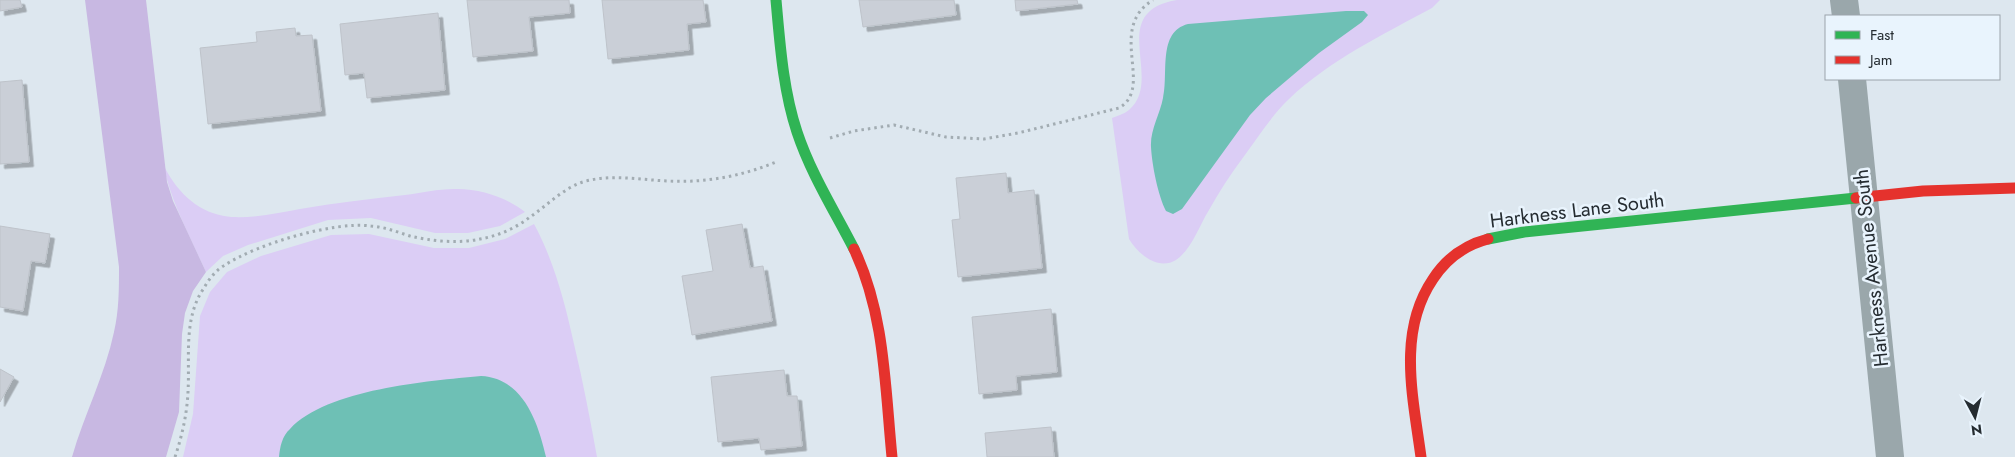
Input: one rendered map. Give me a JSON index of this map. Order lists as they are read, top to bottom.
{
  "streets": {
    "street": ["Harkness Lane South", "Harkness Avenue South"]
  },
  "crossings": [
    ["Harkness Lane South", "Harkness Avenue South"]
  ],
  "legend": ["Fast", "Jam"],
  "north": "bottom"
}
